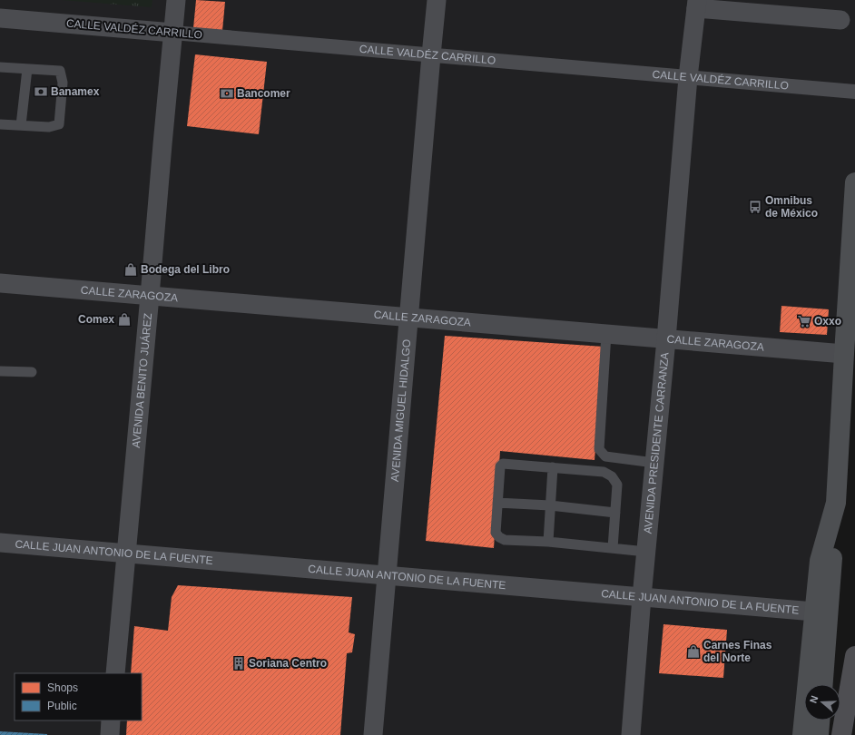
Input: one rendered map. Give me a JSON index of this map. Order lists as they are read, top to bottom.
{
  "streets": {
    "street": [
      "CALLE VALDÉZ CARRILLO",
      "CALLE ZARAGOZA",
      "AVENIDA BENITO JUÁREZ",
      "AVENIDA MIGUEL HIDALGO",
      "AVENIDA PRESIDENTE CARRANZA",
      "CALLE JUAN ANTONIO DE LA FUENTE"
    ]
  },
  "crossings": [
    ["CALLE VALDÉZ CARRILLO", "AVENIDA BENITO JUÁREZ"],
    ["CALLE VALDÉZ CARRILLO", "AVENIDA MIGUEL HIDALGO"],
    ["CALLE VALDÉZ CARRILLO", "AVENIDA PRESIDENTE CARRANZA"],
    ["CALLE ZARAGOZA", "AVENIDA BENITO JUÁREZ"],
    ["CALLE ZARAGOZA", "AVENIDA MIGUEL HIDALGO"],
    ["CALLE ZARAGOZA", "AVENIDA PRESIDENTE CARRANZA"],
    ["AVENIDA BENITO JUÁREZ", "CALLE JUAN ANTONIO DE LA FUENTE"],
    ["AVENIDA MIGUEL HIDALGO", "CALLE JUAN ANTONIO DE LA FUENTE"],
    ["AVENIDA PRESIDENTE CARRANZA", "CALLE JUAN ANTONIO DE LA FUENTE"]
  ],
  "places": {
    "bank": ["Banamex", "Bancomer"],
    "bus stop": ["Omnibus de México"],
    "shop": ["Bodega del Libro", "Comex", "Carnes Finas del Norte"],
    "supermarket": ["Oxxo"],
    "building": ["Soriana Centro"]
  },
  "legend": ["Shops", "Public"],
  "north": "left"
}
